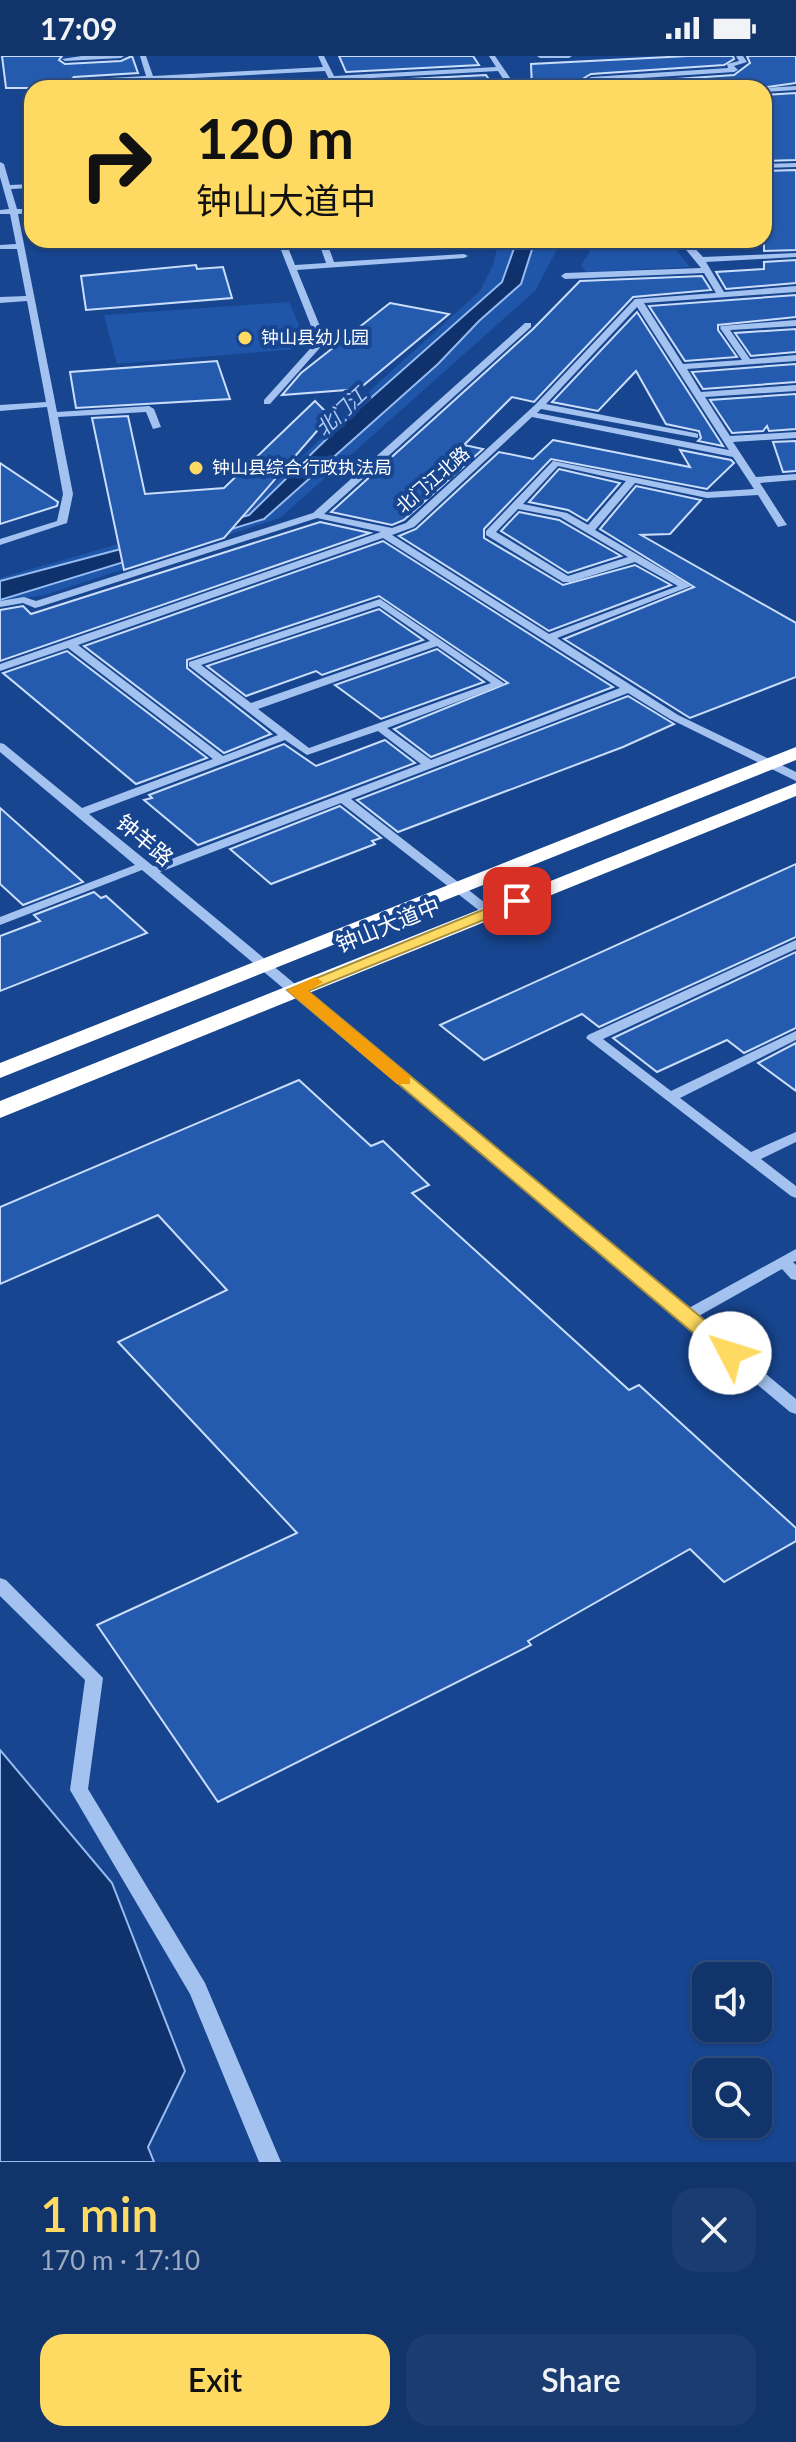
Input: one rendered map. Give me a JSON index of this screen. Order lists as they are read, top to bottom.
{
  "streets": {
    "highway": ["钟山大道中"],
    "street": ["北门江北路", "钟羊路"]
  },
  "crossings": [
    ["钟羊路", "钟山大道中"]
  ],
  "water": ["北门江"],
  "places": ["钟山县幼儿园", "钟山县综合行政执法局"],
  "page": {
    "status": "17:09",
    "turn": ["120 m", "钟山大道中"],
    "heading": ["1 min", "170 m · 17:10"],
    "buttons": ["Exit", "Share"]
  }
}
